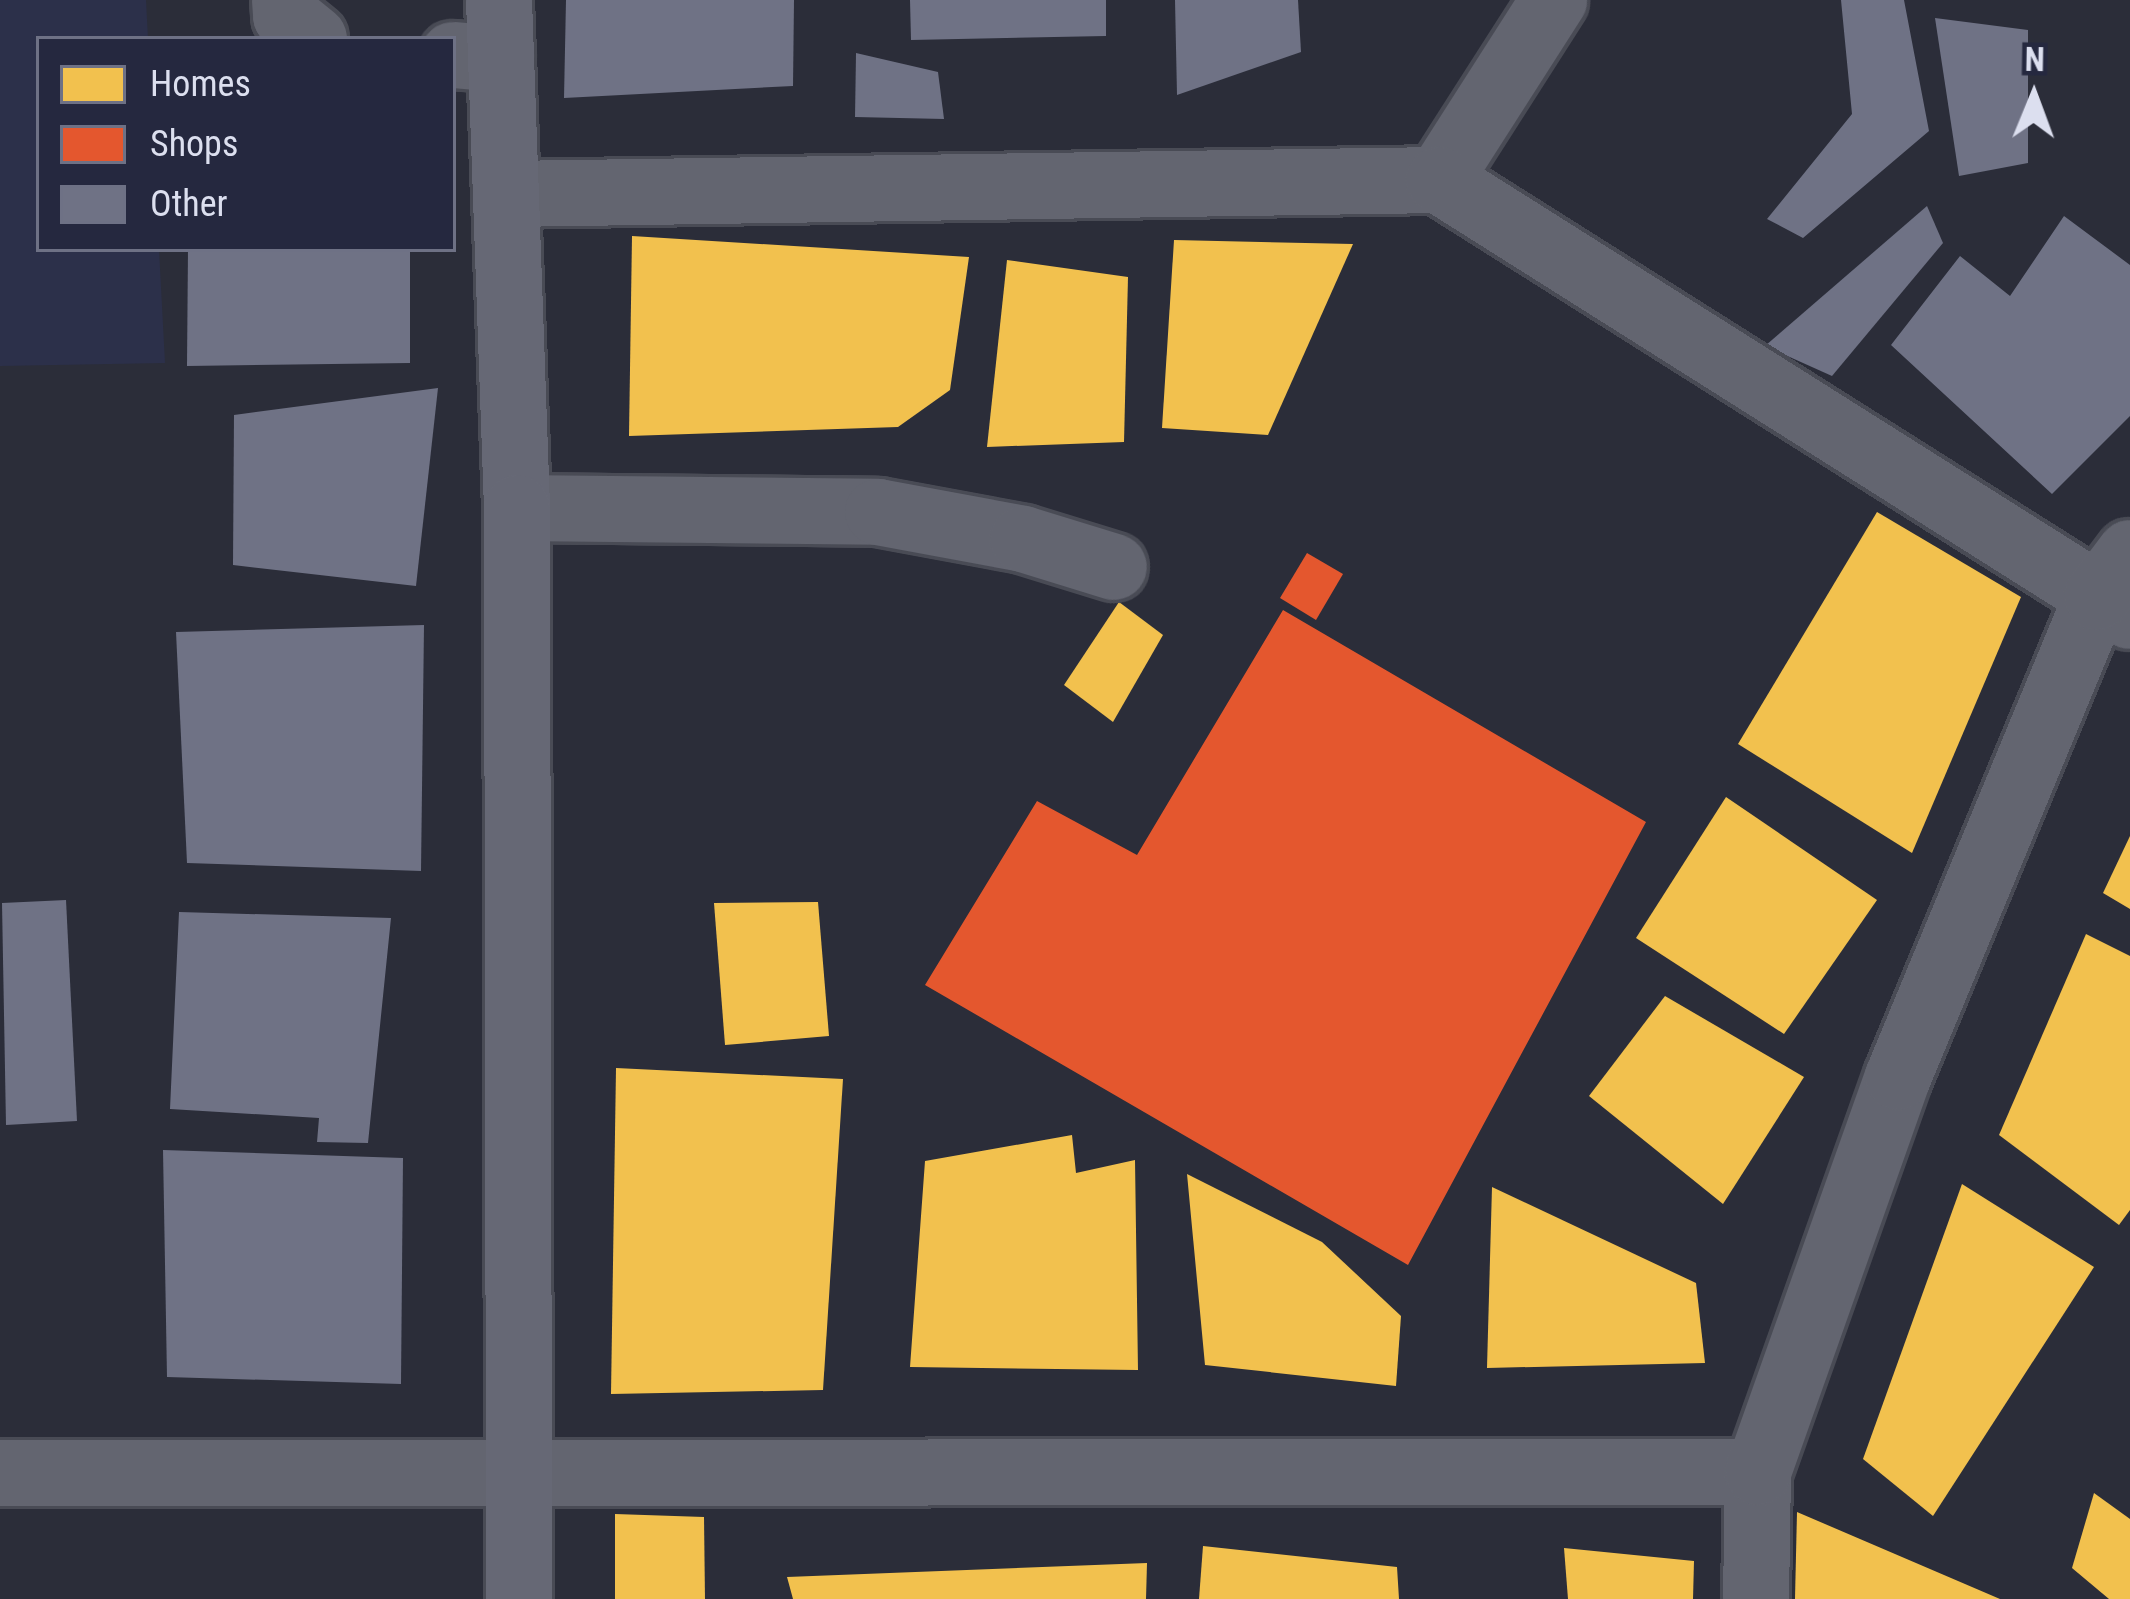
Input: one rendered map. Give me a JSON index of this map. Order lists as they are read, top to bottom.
{
  "legend": ["Homes", "Shops", "Other"],
  "north": "top"
}
